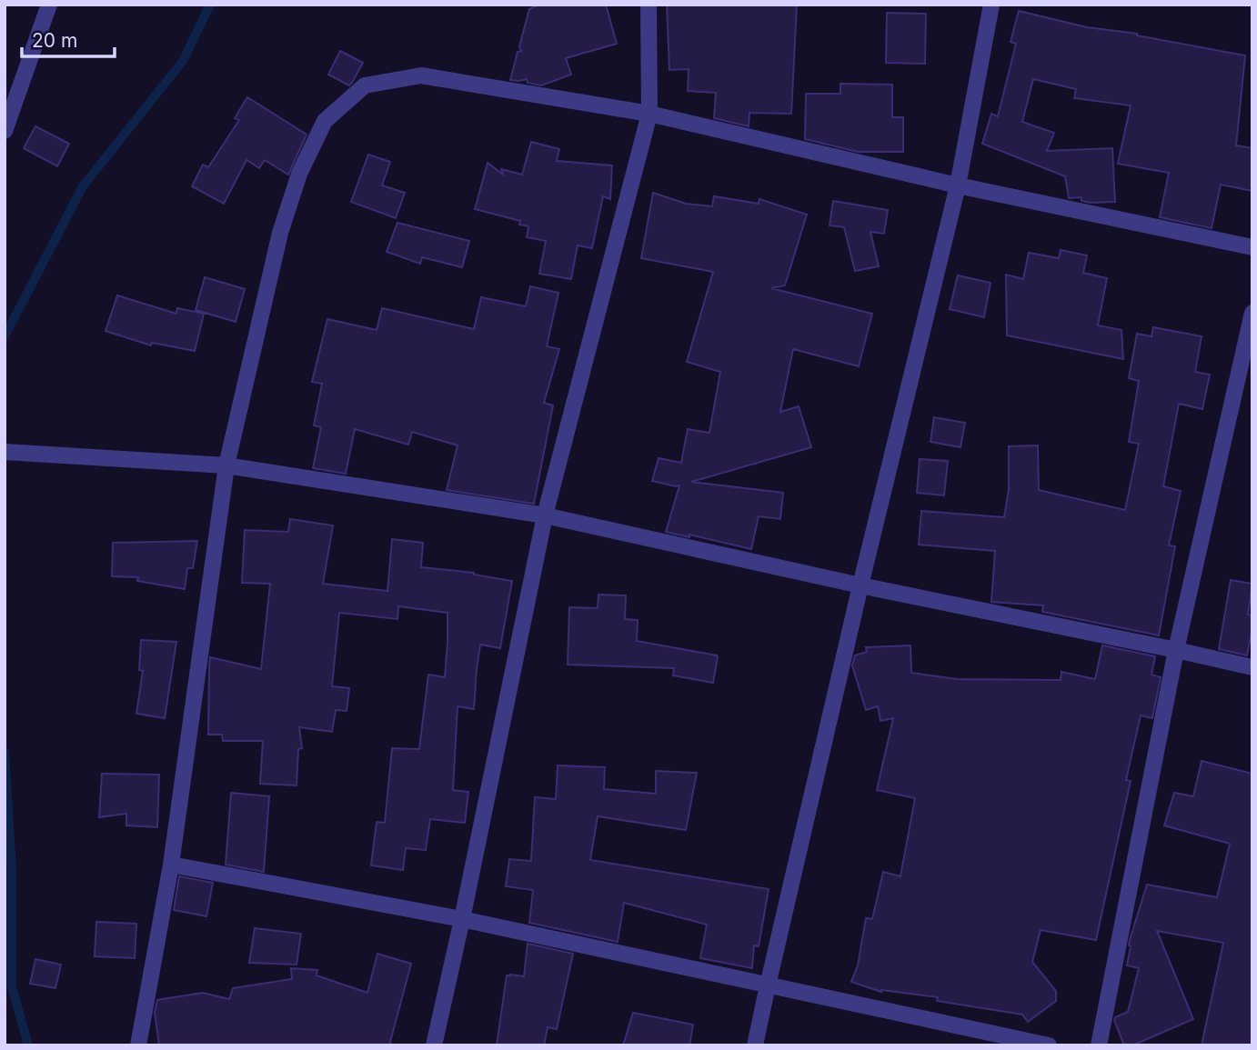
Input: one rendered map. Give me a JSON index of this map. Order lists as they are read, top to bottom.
{
  "scale_bar": "20 m"
}
